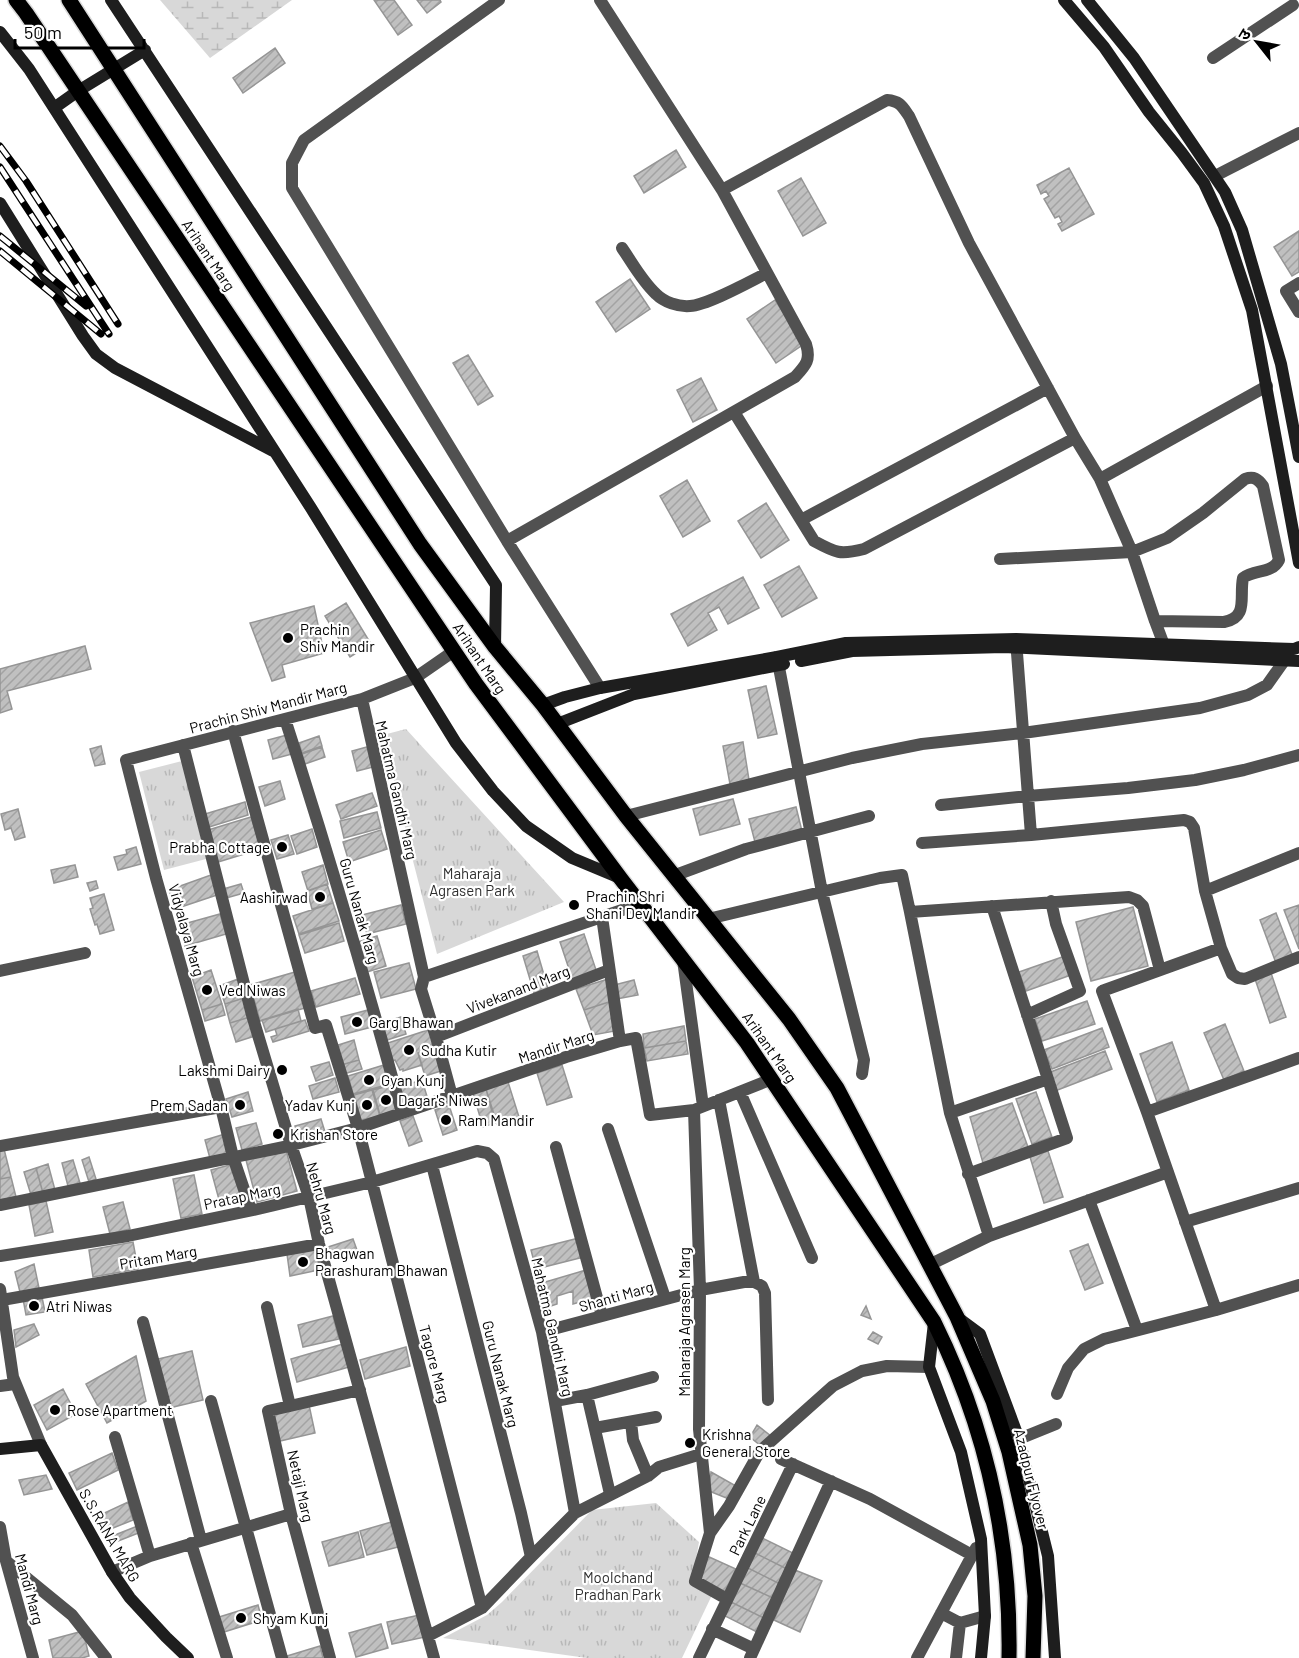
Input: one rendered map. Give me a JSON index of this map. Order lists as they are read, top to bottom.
{
  "streets": {
    "main road": ["Arihant Marg", "Azadpur Flyover"],
    "street": [
      "Prachin Shiv Mandir Marg",
      "Mahatma Gandhi Marg",
      "Guru Nanak Marg",
      "Vidyalaya Marg",
      "Vivekanand Marg",
      "Mandir Marg",
      "Pratap Marg",
      "Nehru Marg",
      "Pritam Marg",
      "Shanti Marg",
      "Maharaja Agrasen Marg",
      "Tagore Marg",
      "Netaji Marg",
      "Park Lane",
      "S.S.RANA MARG",
      "Mandi Marg"
    ]
  },
  "crossings": [
    ["Arihant Marg", "Prachin Shiv Mandir Marg"],
    ["Arihant Marg", "Maharaja Agrasen Marg"],
    ["Arihant Marg", "Azadpur Flyover"],
    ["Prachin Shiv Mandir Marg", "Mahatma Gandhi Marg"],
    ["Prachin Shiv Mandir Marg", "Guru Nanak Marg"],
    ["Prachin Shiv Mandir Marg", "Vidyalaya Marg"],
    ["Prachin Shiv Mandir Marg", "Nehru Marg"],
    ["Prachin Shiv Mandir Marg", "Tagore Marg"],
    ["Mahatma Gandhi Marg", "Vivekanand Marg"],
    ["Mahatma Gandhi Marg", "Mandir Marg"],
    ["Mahatma Gandhi Marg", "Pratap Marg"],
    ["Mahatma Gandhi Marg", "Shanti Marg"],
    ["Guru Nanak Marg", "Mandir Marg"],
    ["Guru Nanak Marg", "Pratap Marg"],
    ["Vidyalaya Marg", "Mandir Marg"],
    ["Vidyalaya Marg", "Pratap Marg"],
    ["Mandir Marg", "Nehru Marg"],
    ["Mandir Marg", "Tagore Marg"],
    ["Pratap Marg", "Nehru Marg"],
    ["Pratap Marg", "Tagore Marg"],
    ["Nehru Marg", "Pritam Marg"],
    ["Nehru Marg", "Netaji Marg"],
    ["Shanti Marg", "Maharaja Agrasen Marg"]
  ],
  "parks": ["Maharaja Agrasen Park", "Moolchand Pradhan Park"],
  "places": [
    "Prachin Shiv Mandir",
    "Prabha Cottage",
    "Aashirwad",
    "Prachin Shri Shani Dev Mandir",
    "Ved Niwas",
    "Garg Bhawan",
    "Sudha Kutir",
    "Lakshmi Dairy",
    "Gyan Kunj",
    "Dagar's Niwas",
    "Prem Sadan",
    "Yadav Kunj",
    "Ram Mandir",
    "Krishan Store",
    "Bhagwan Parashuram Bhawan",
    "Atri Niwas",
    "Rose Apartment",
    "Krishna General Store",
    "Shyam Kunj"
  ],
  "scale_bar": "50 m",
  "north": "top left"
}
